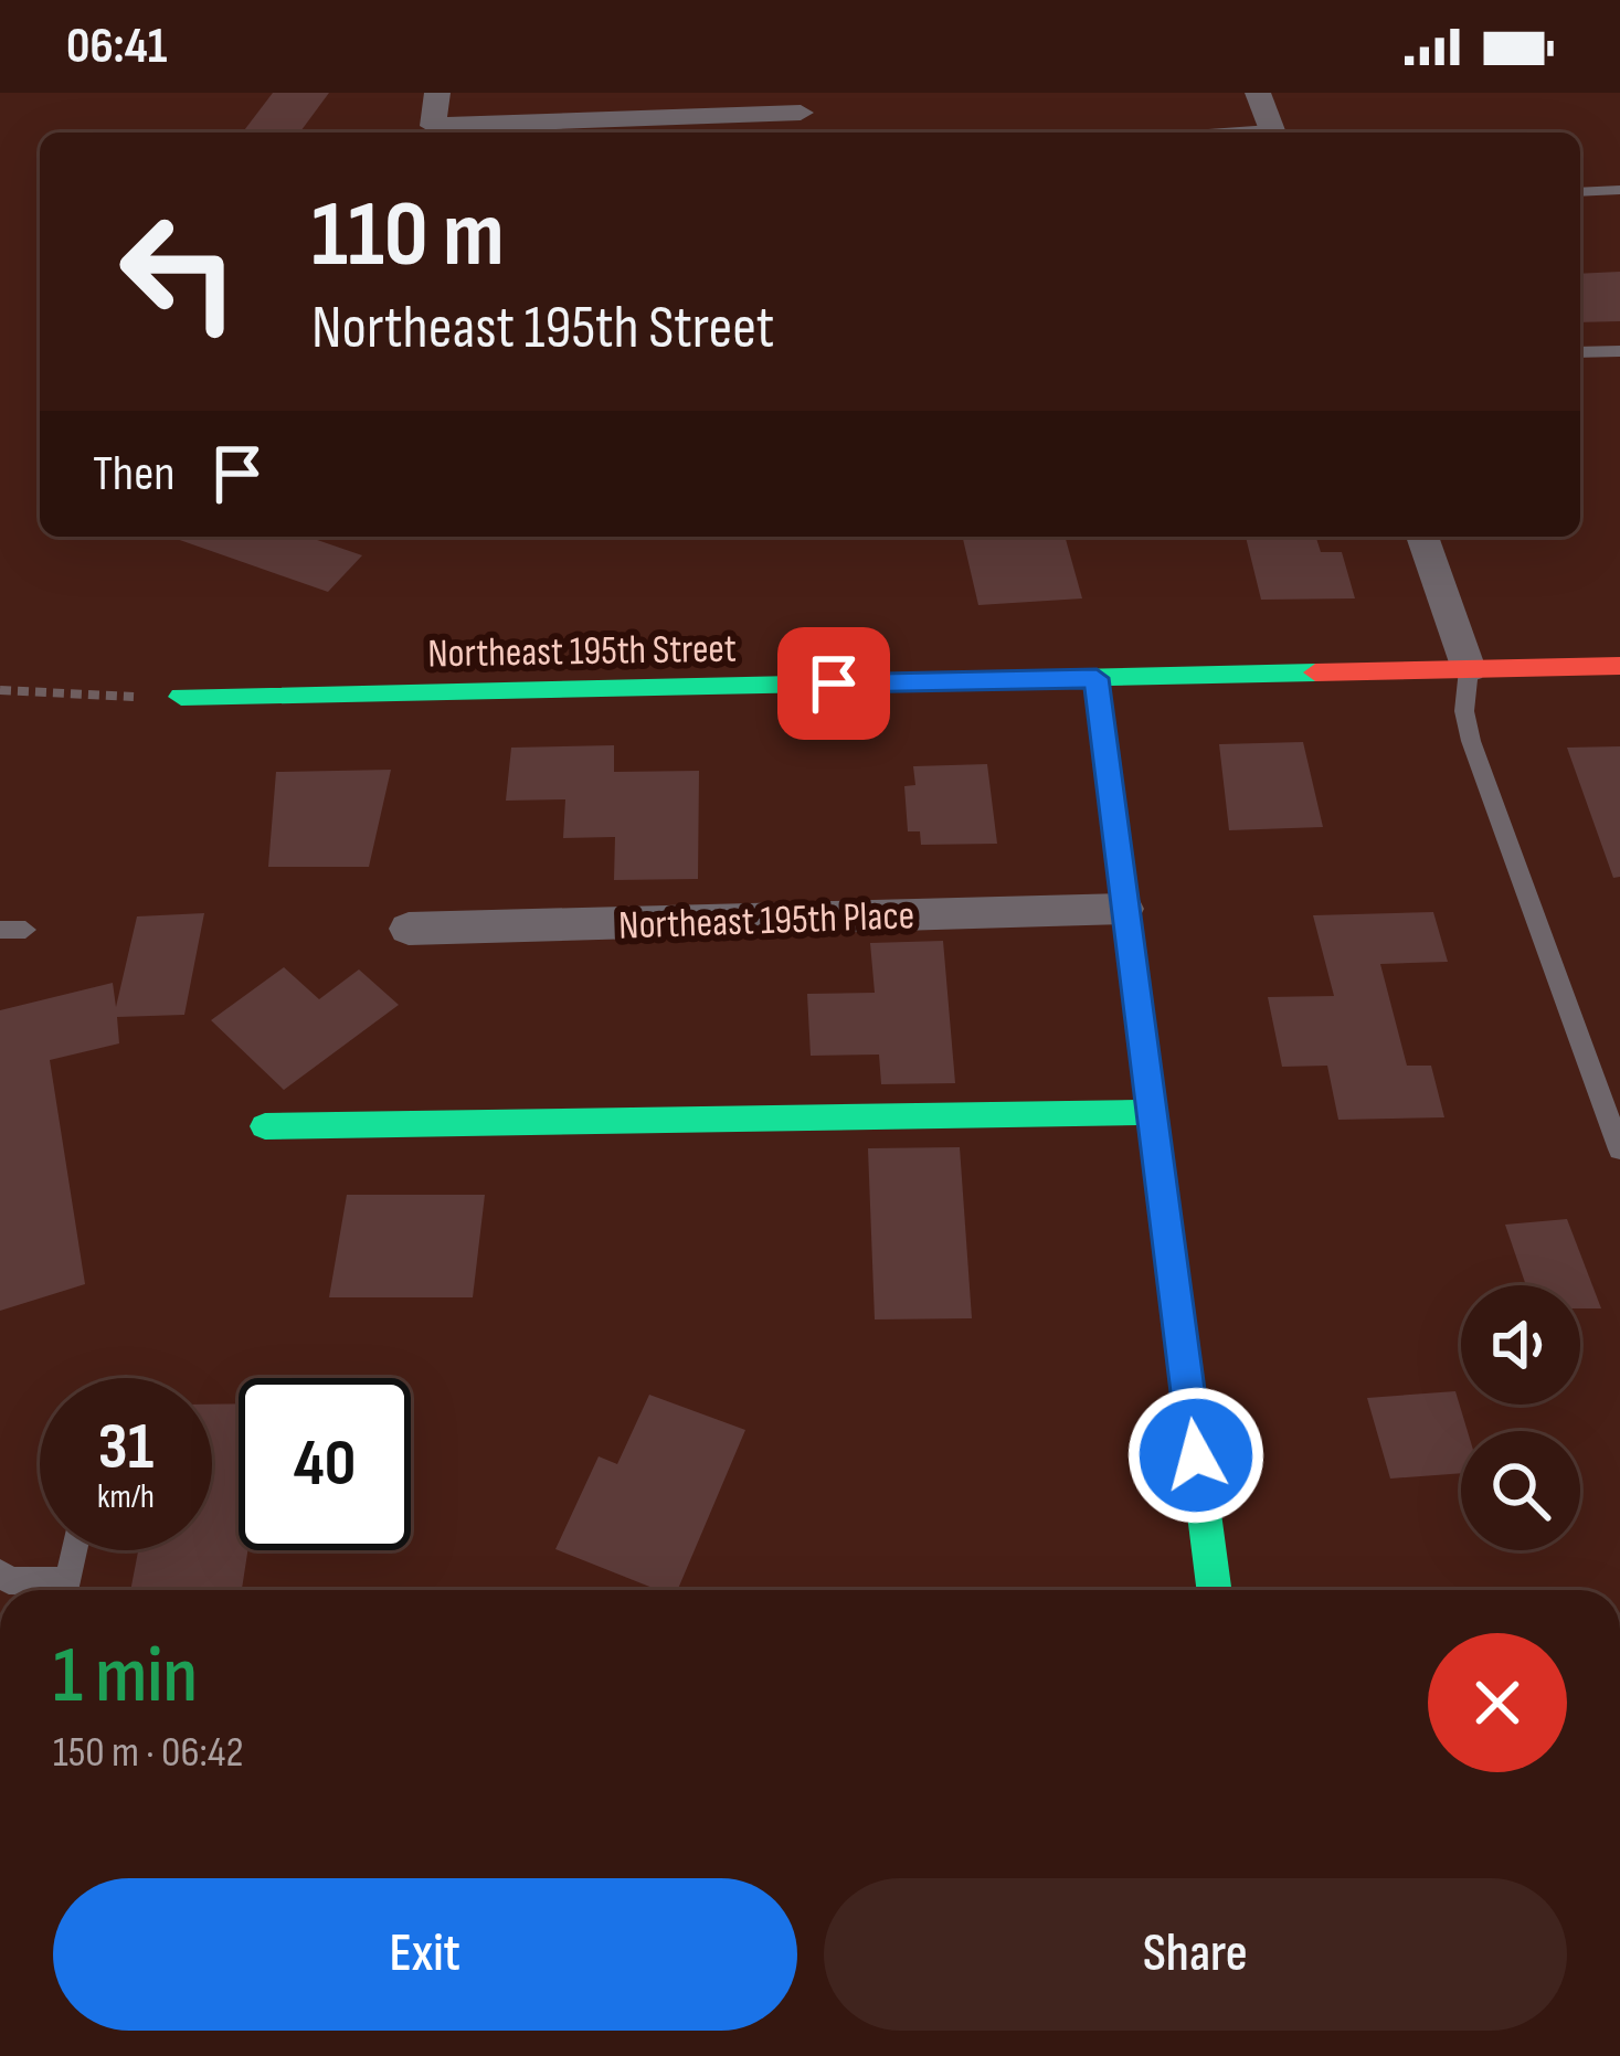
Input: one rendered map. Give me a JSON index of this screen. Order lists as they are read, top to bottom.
{
  "streets": {
    "street": ["Northeast 195th Street", "Northeast 195th Place"]
  },
  "page": {
    "status": "06:41",
    "turn": ["110 m", "Northeast 195th Street"],
    "then": "Then",
    "speed": "31 km/h",
    "limit": "40",
    "heading": ["1 min", "150 m · 06:42"],
    "buttons": ["Exit", "Share"]
  }
}
